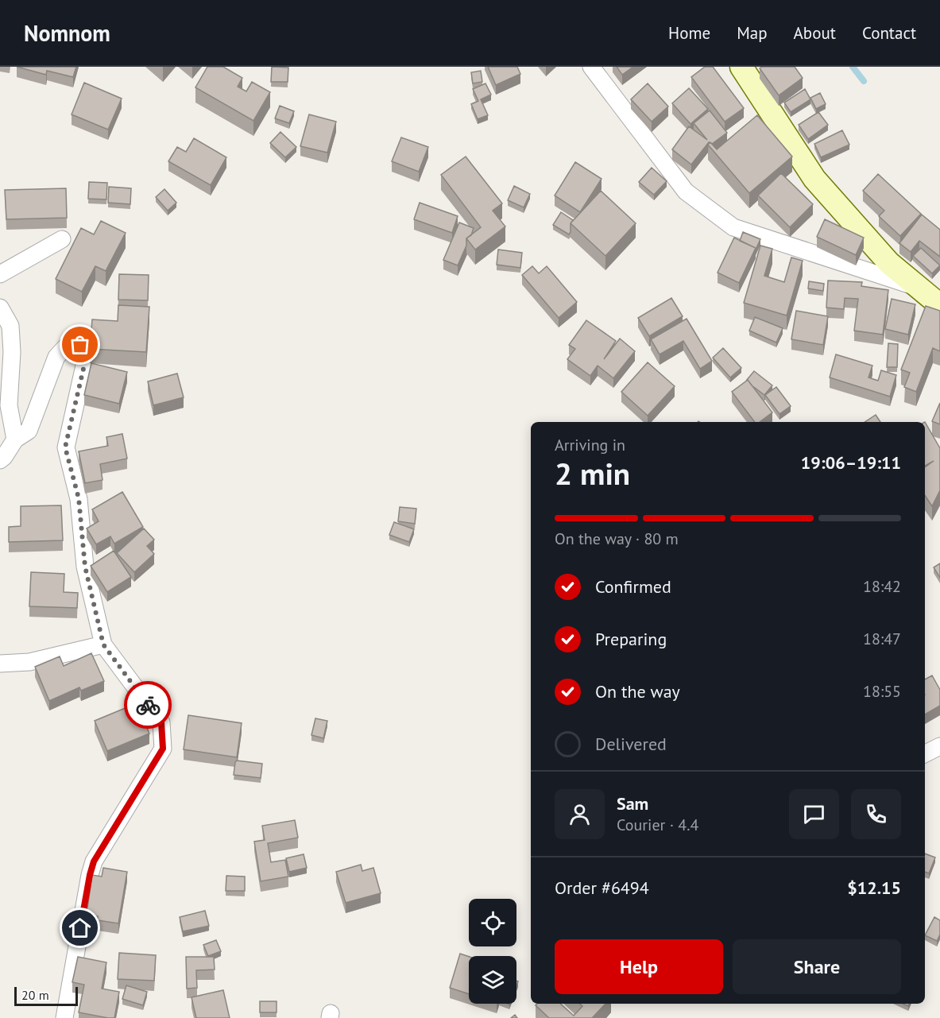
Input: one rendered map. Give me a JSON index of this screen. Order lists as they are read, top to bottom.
{
  "scale_bar": "20 m",
  "page": {
    "header": "Nomnom",
    "nav": [
      "Home",
      "Map",
      "About",
      "Contact"
    ],
    "heading": ["2 min", "Arriving in", "19:06–19:11"],
    "panel": [
      "Sam",
      "Courier · 4.4",
      "Order #6494",
      "$12.15"
    ],
    "bar": "On the way · 80 m",
    "list": [
      ["Confirmed", "18:42"],
      ["Preparing", "18:47"],
      ["On the way", "18:55"],
      "Delivered"
    ],
    "buttons": ["Help", "Share"],
    "scale": "20 m"
  }
}
